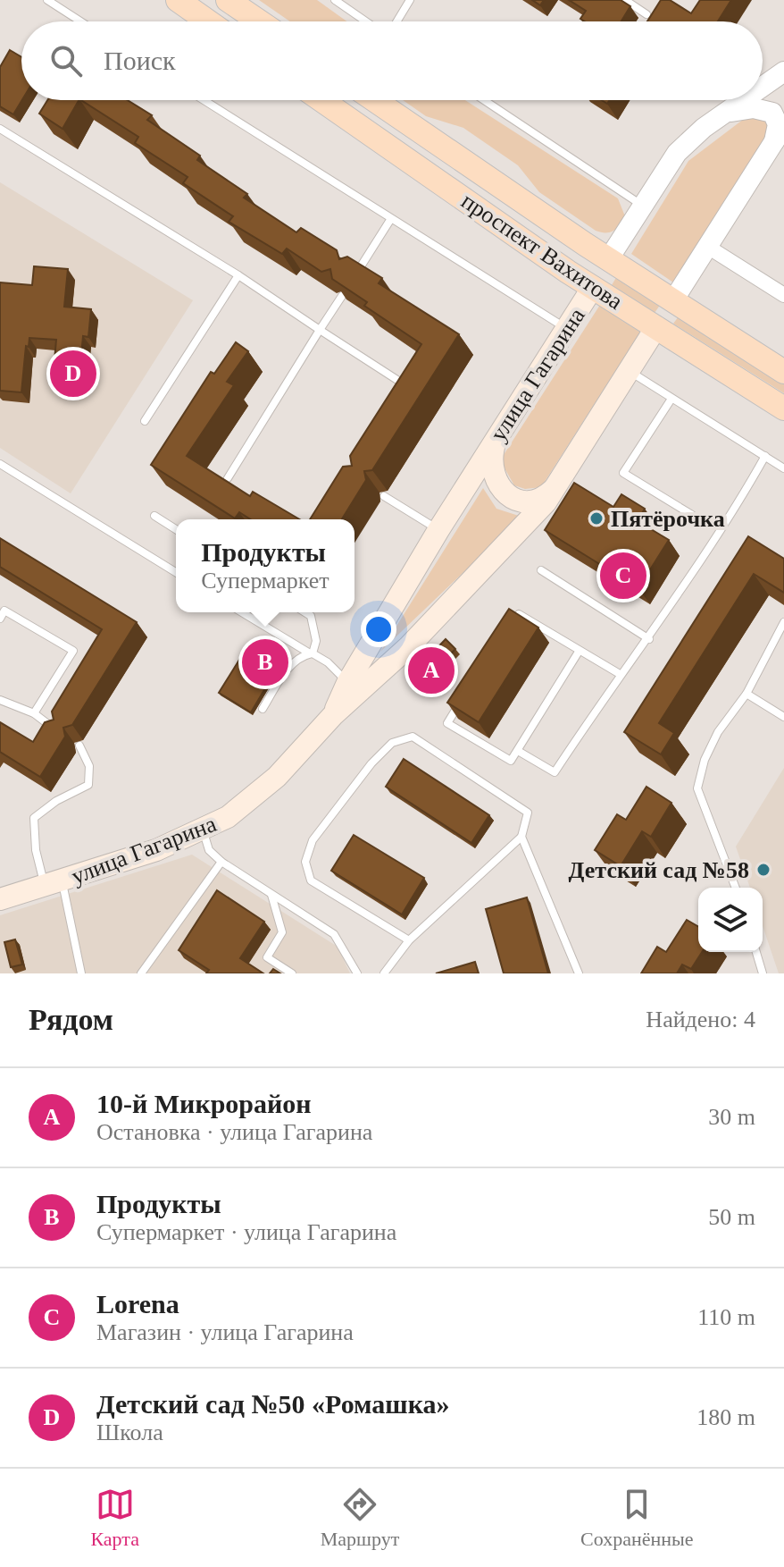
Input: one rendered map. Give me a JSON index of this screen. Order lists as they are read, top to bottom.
{
  "streets": {
    "main road": ["проспект Вахитова", "улица Гагарина"]
  },
  "crossings": [
    ["проспект Вахитова", "улица Гагарина"]
  ],
  "places": ["Пятёрочка", "Детский сад №58"],
  "page": {
    "search": "Поиск",
    "pins": [
      "D",
      "C",
      "B",
      "A"
    ],
    "popup": ["Продукты", "Супермаркет"],
    "heading": ["Рядом", "Найдено: 4"],
    "list": [
      {
        "mark": "A",
        "name": "10-й Микрорайон",
        "note": "Остановка · улица Гагарина",
        "value": "30 m"
      },
      {
        "mark": "B",
        "name": "Продукты",
        "note": "Супермаркет · улица Гагарина",
        "value": "50 m"
      },
      {
        "mark": "C",
        "name": "Lorena",
        "note": "Магазин · улица Гагарина",
        "value": "110 m"
      },
      {
        "mark": "D",
        "name": "Детский сад №50 «Ромашка»",
        "note": "Школа",
        "value": "180 m"
      }
    ],
    "nav": ["Карта", "Маршрут", "Сохранённые"]
  }
}
